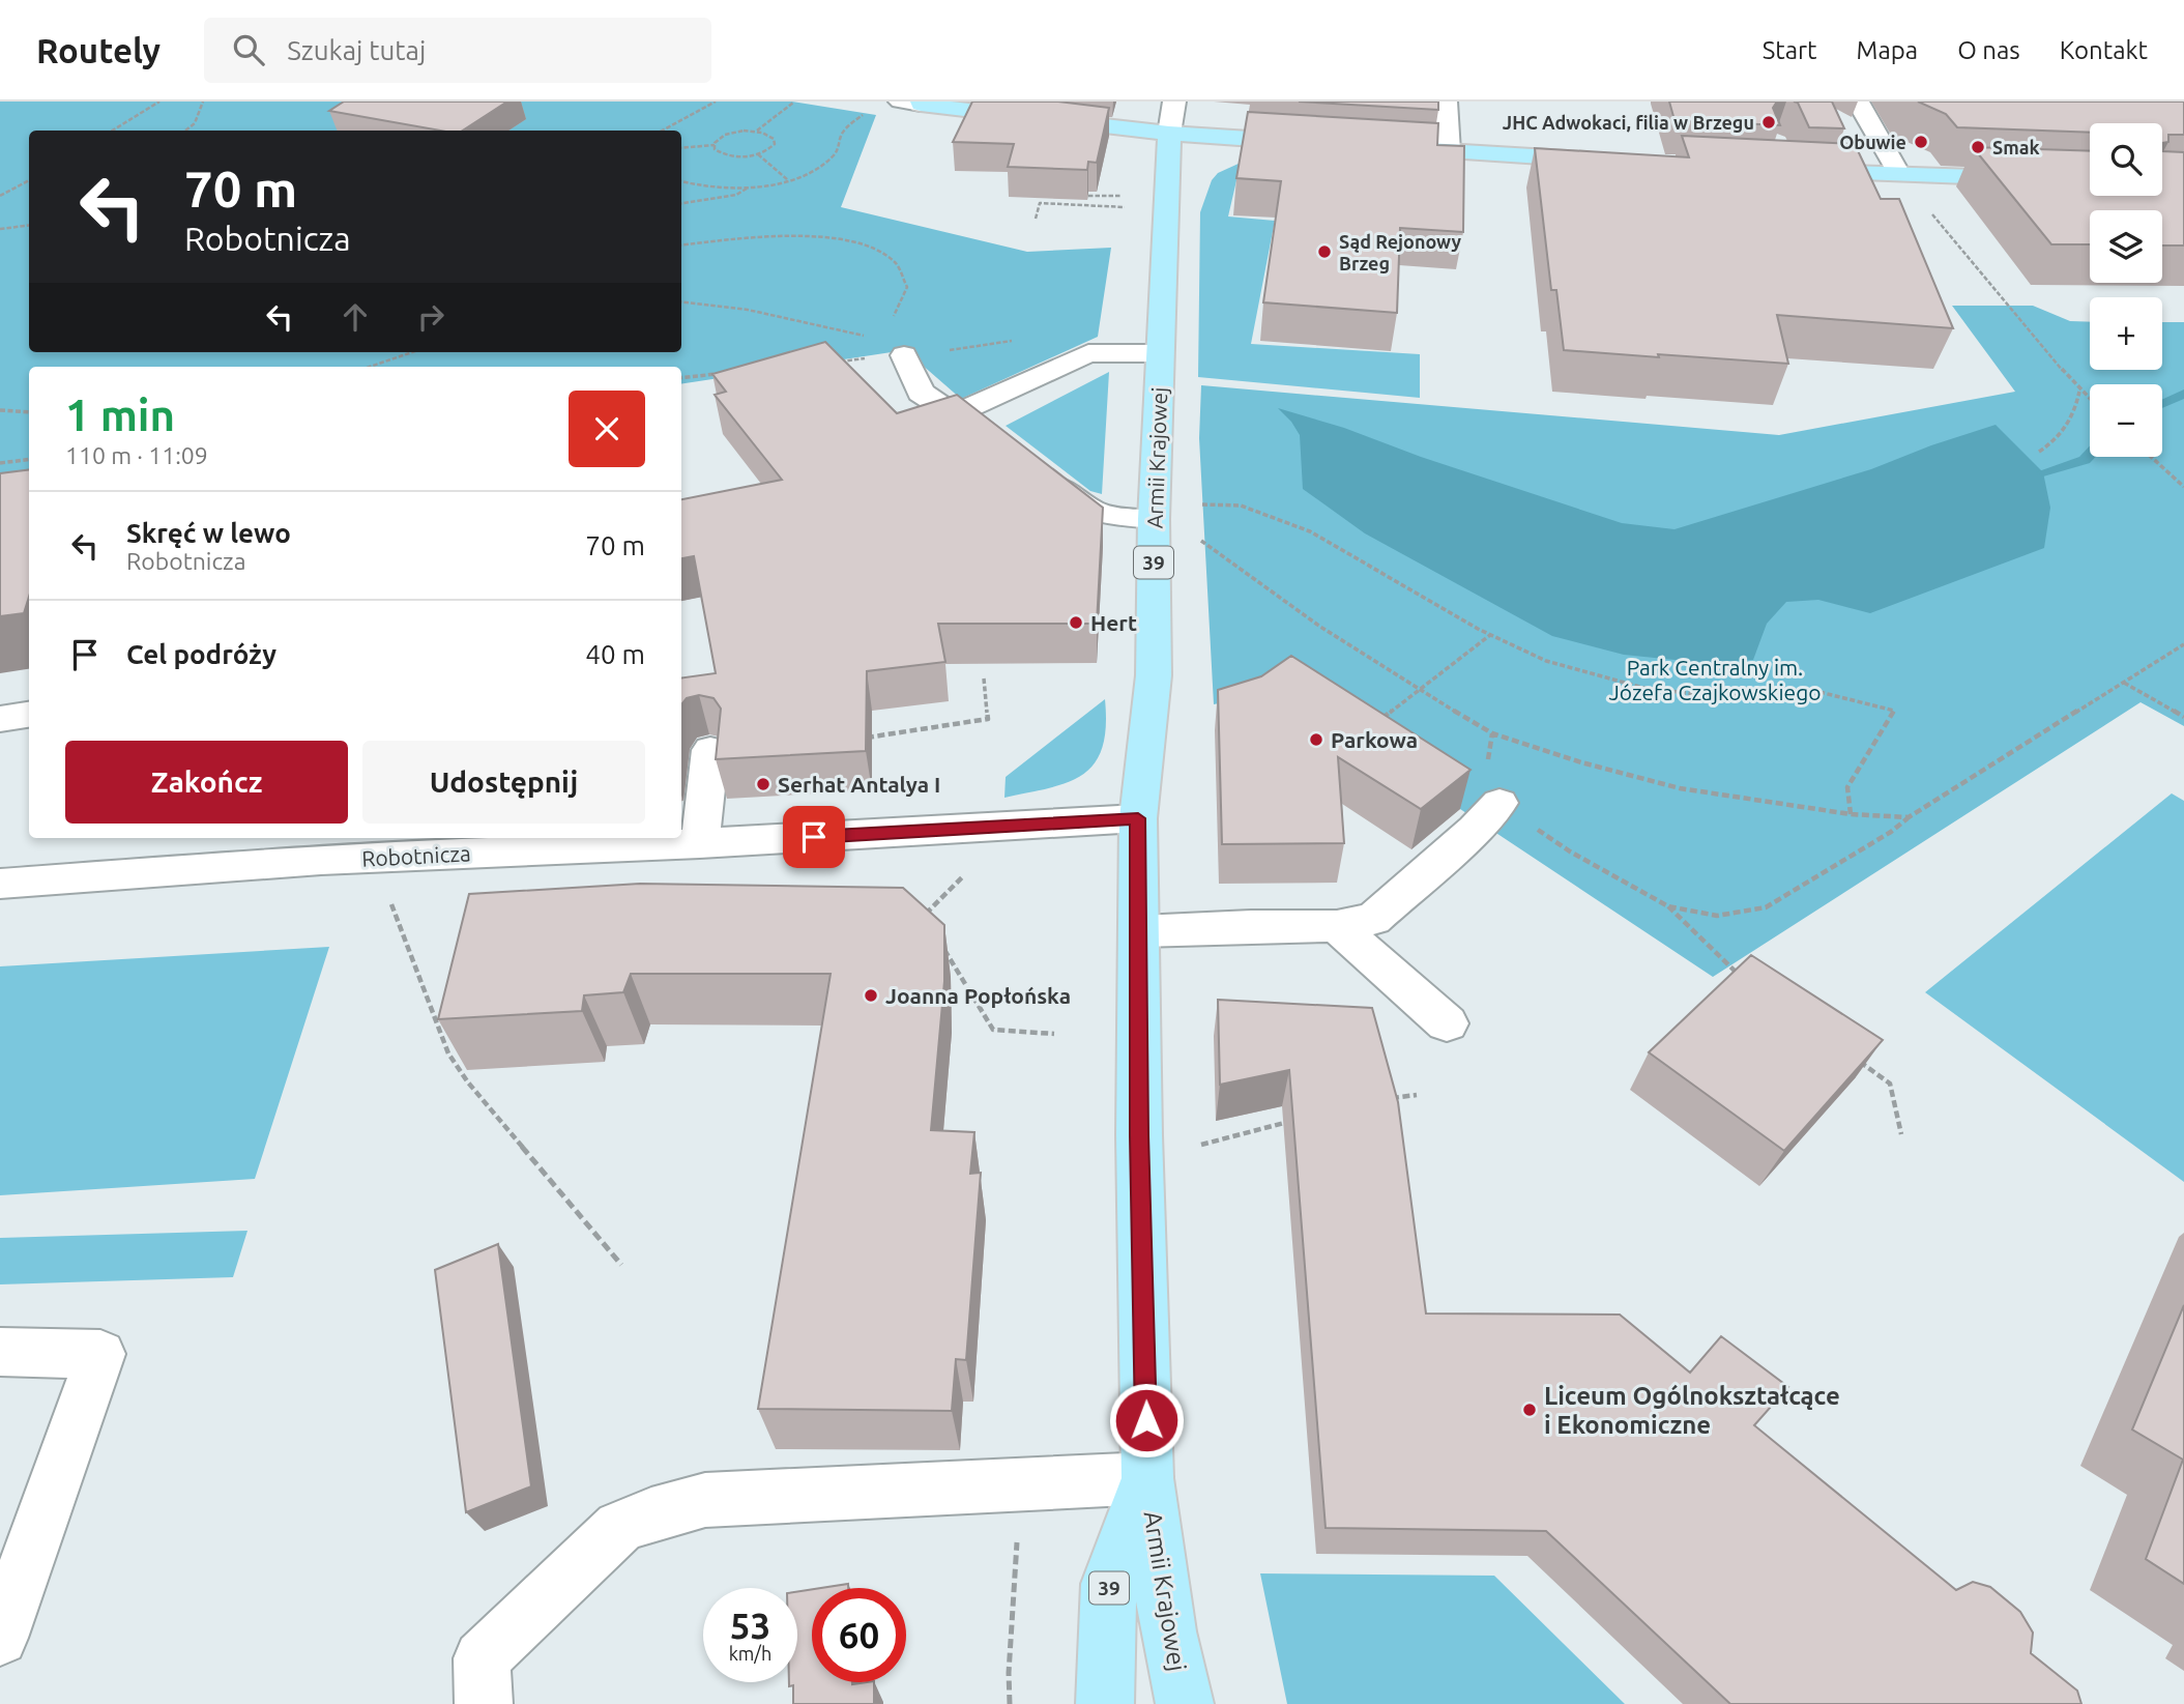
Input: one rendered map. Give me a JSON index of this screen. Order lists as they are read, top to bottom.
{
  "streets": {
    "main road": ["Armii Krajowej", "39"],
    "street": ["Robotnicza"]
  },
  "crossings": [
    ["Armii Krajowej", "Robotnicza"]
  ],
  "parks": ["Park Centralny im. Józefa Czajkowskiego"],
  "places": [
    "JHC Adwokaci, filia w Brzegu",
    "Obuwie",
    "Smak",
    "Sąd Rejonowy Brzeg",
    "Hert",
    "Parkowa",
    "Serhat Antalya I",
    "Joanna Popłońska",
    "Liceum Ogólnokształcące i Ekonomiczne"
  ],
  "page": {
    "header": "Routely",
    "search": "Szukaj tutaj",
    "nav": [
      "Start",
      "Mapa",
      "O nas",
      "Kontakt"
    ],
    "map_buttons": ["+", "−"],
    "turn": ["70 m", "Robotnicza"],
    "heading": ["1 min", "110 m · 11:09"],
    "list": [
      {
        "name": "Skręć w lewo",
        "note": "Robotnicza",
        "value": "70 m"
      },
      {
        "name": "Cel podróży",
        "value": "40 m"
      }
    ],
    "buttons": ["Zakończ", "Udostępnij"],
    "speed": "53 km/h",
    "limit": "60"
  }
}
